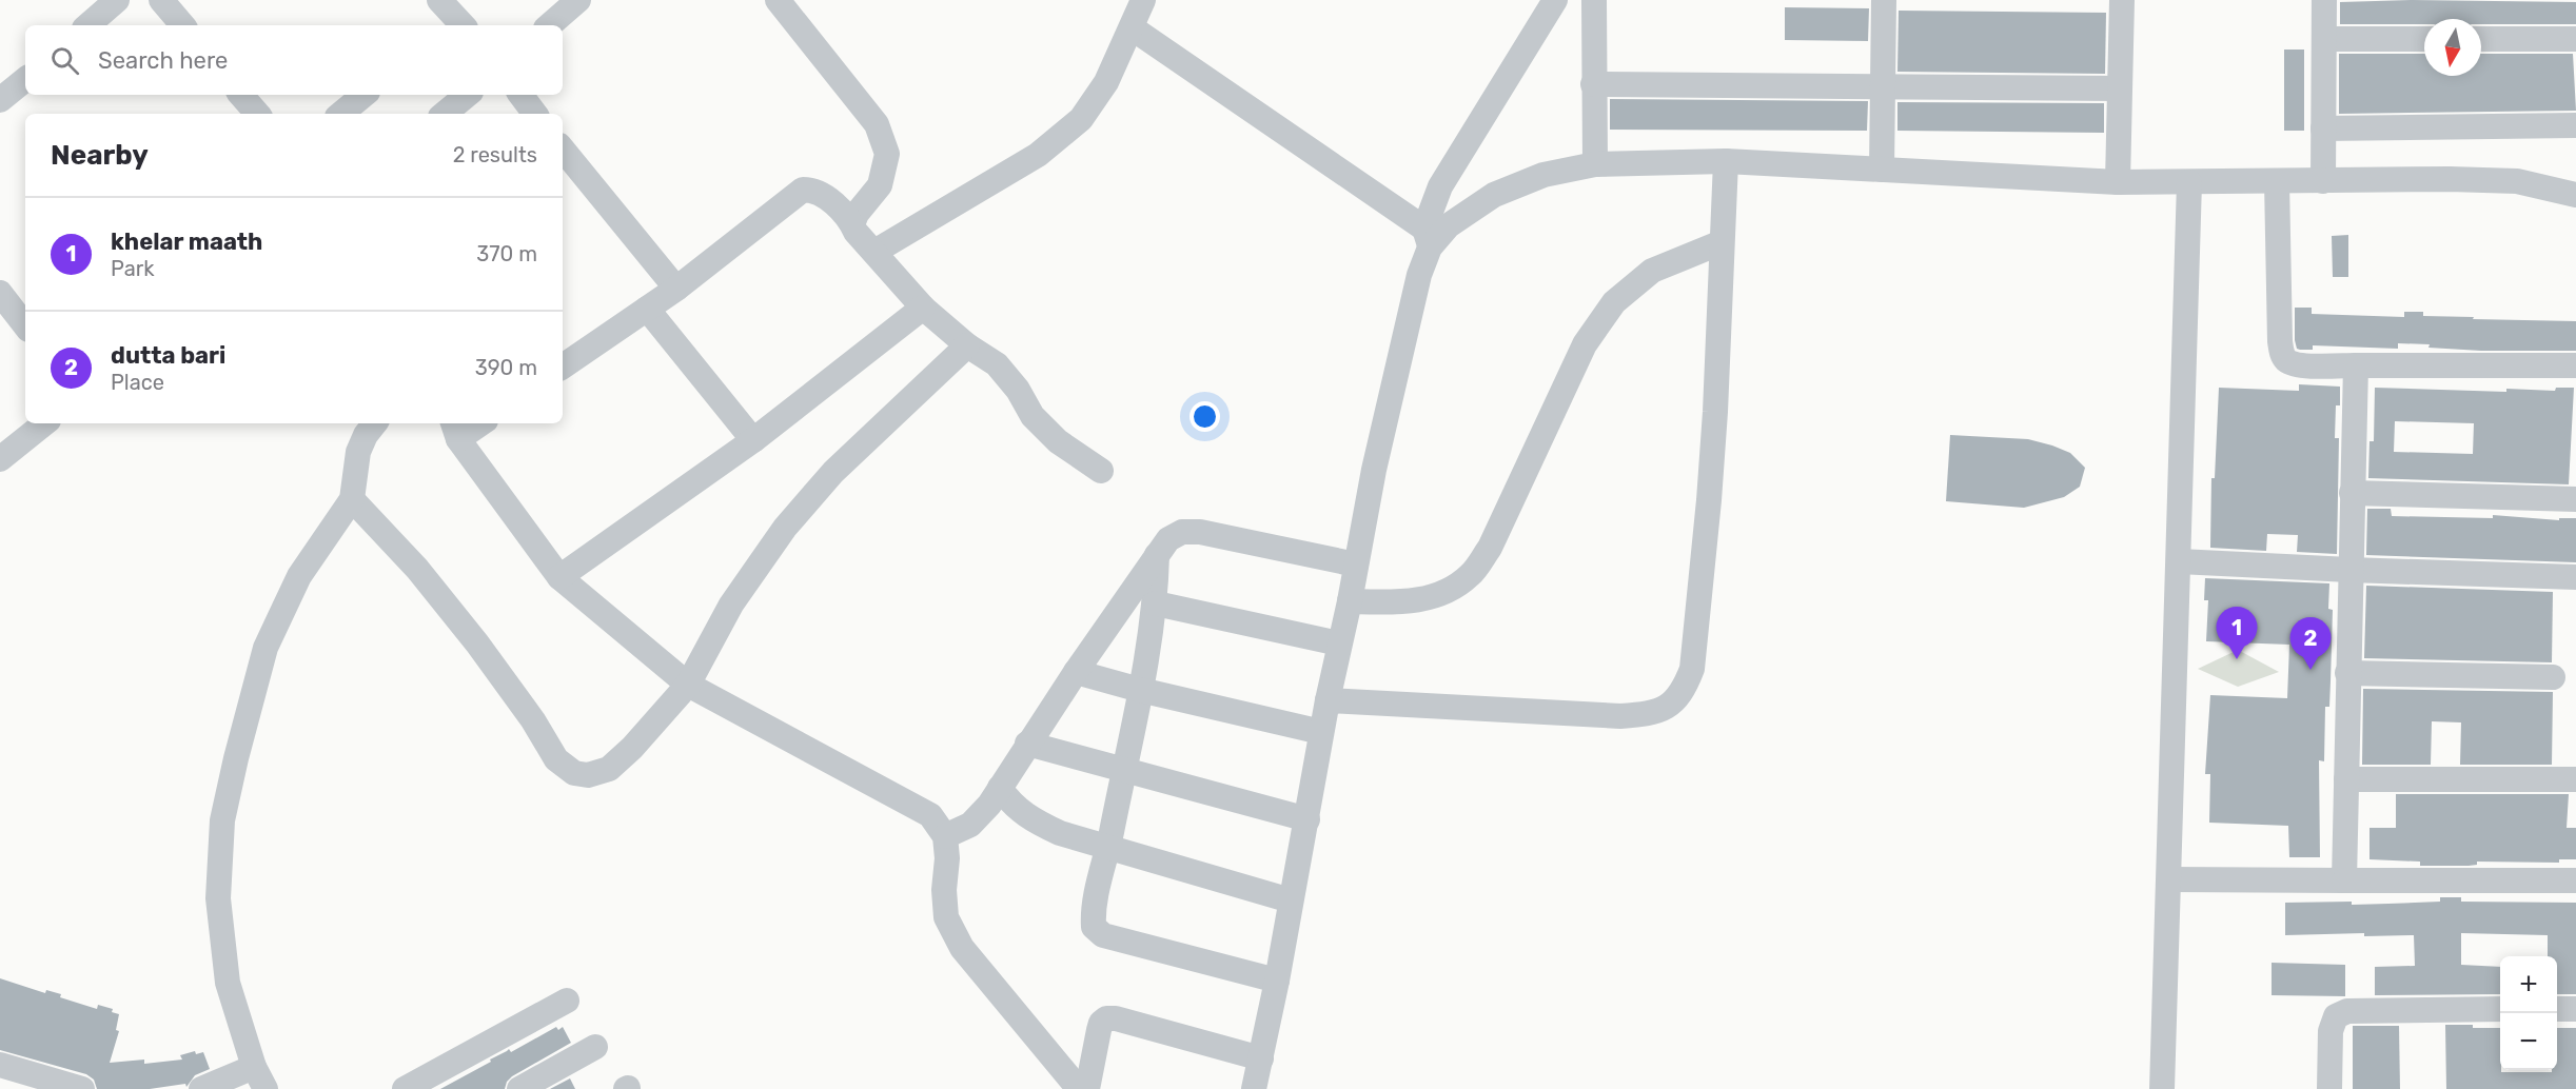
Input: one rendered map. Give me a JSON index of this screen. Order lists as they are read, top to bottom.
{
  "north": "bottom",
  "page": {
    "search": "Search here",
    "heading": ["Nearby", "2 results"],
    "list": [
      {
        "mark": "1",
        "name": "khelar maath",
        "note": "Park",
        "value": "370 m"
      },
      {
        "mark": "2",
        "name": "dutta bari",
        "note": "Place",
        "value": "390 m"
      }
    ],
    "pins": ["1", "2"],
    "map_buttons": ["+", "−"]
  }
}
